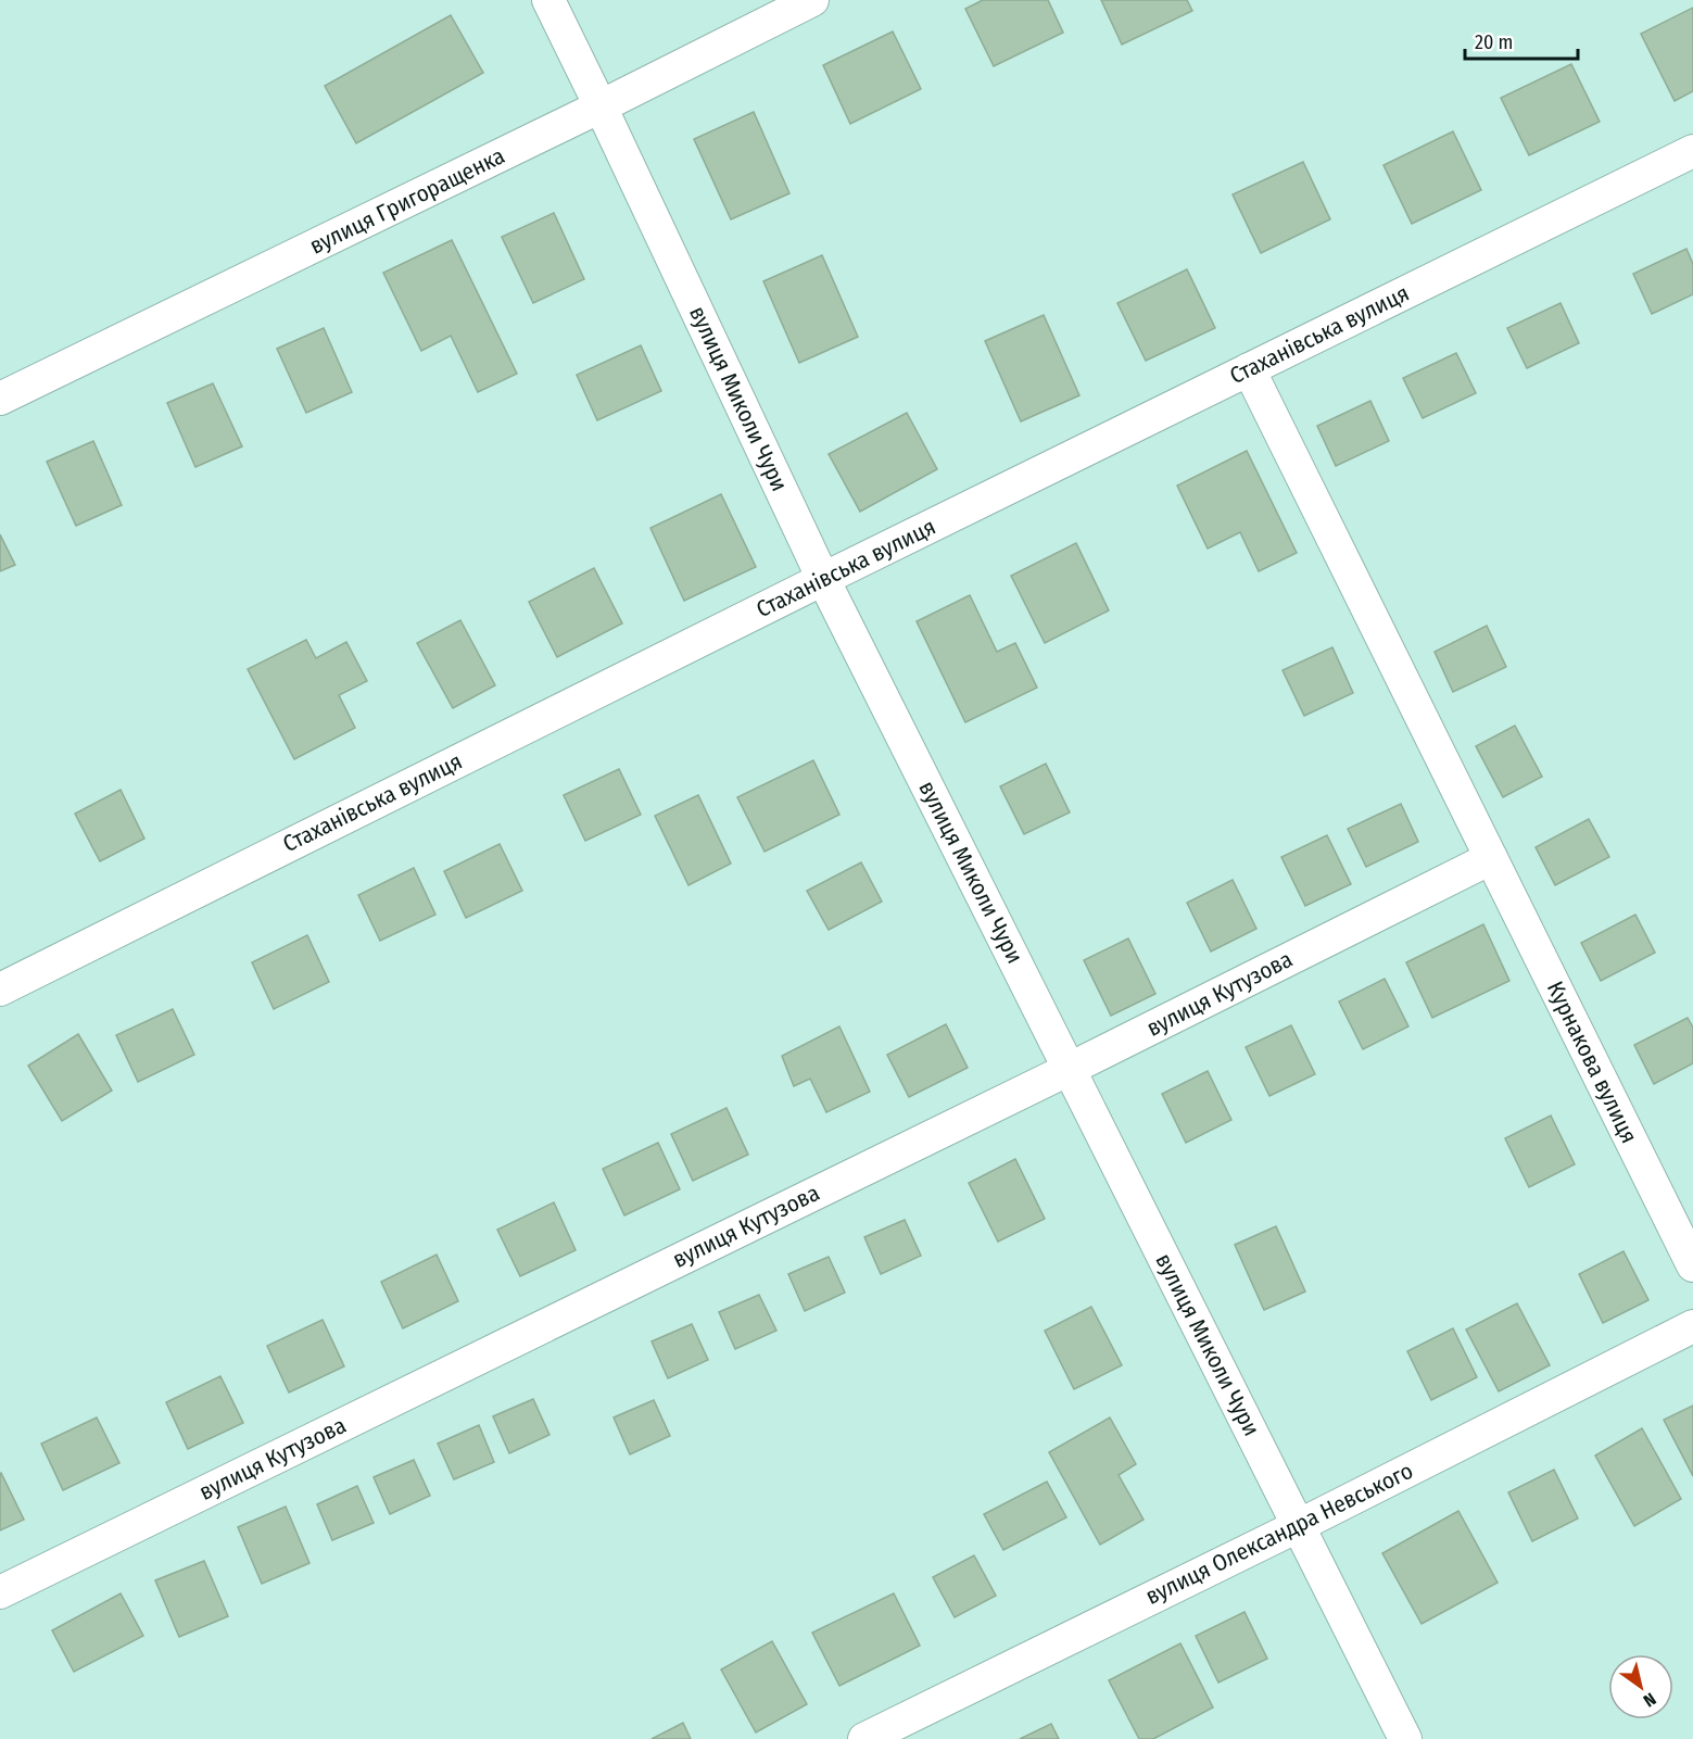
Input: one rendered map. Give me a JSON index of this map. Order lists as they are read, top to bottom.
{
  "streets": {
    "street": [
      "вулиця Григоращенка",
      "Стаханівська вулиця",
      "вулиця Миколи Чури",
      "вулиця Кутузова",
      "Курнакова вулиця",
      "вулиця Олександра Невського"
    ]
  },
  "crossings": [
    ["вулиця Григоращенка", "вулиця Миколи Чури"],
    ["Стаханівська вулиця", "вулиця Миколи Чури"],
    ["Стаханівська вулиця", "Курнакова вулиця"],
    ["вулиця Миколи Чури", "вулиця Кутузова"],
    ["вулиця Миколи Чури", "вулиця Олександра Невського"],
    ["вулиця Кутузова", "Курнакова вулиця"]
  ],
  "scale_bar": "20 m",
  "north": "bottom right"
}
